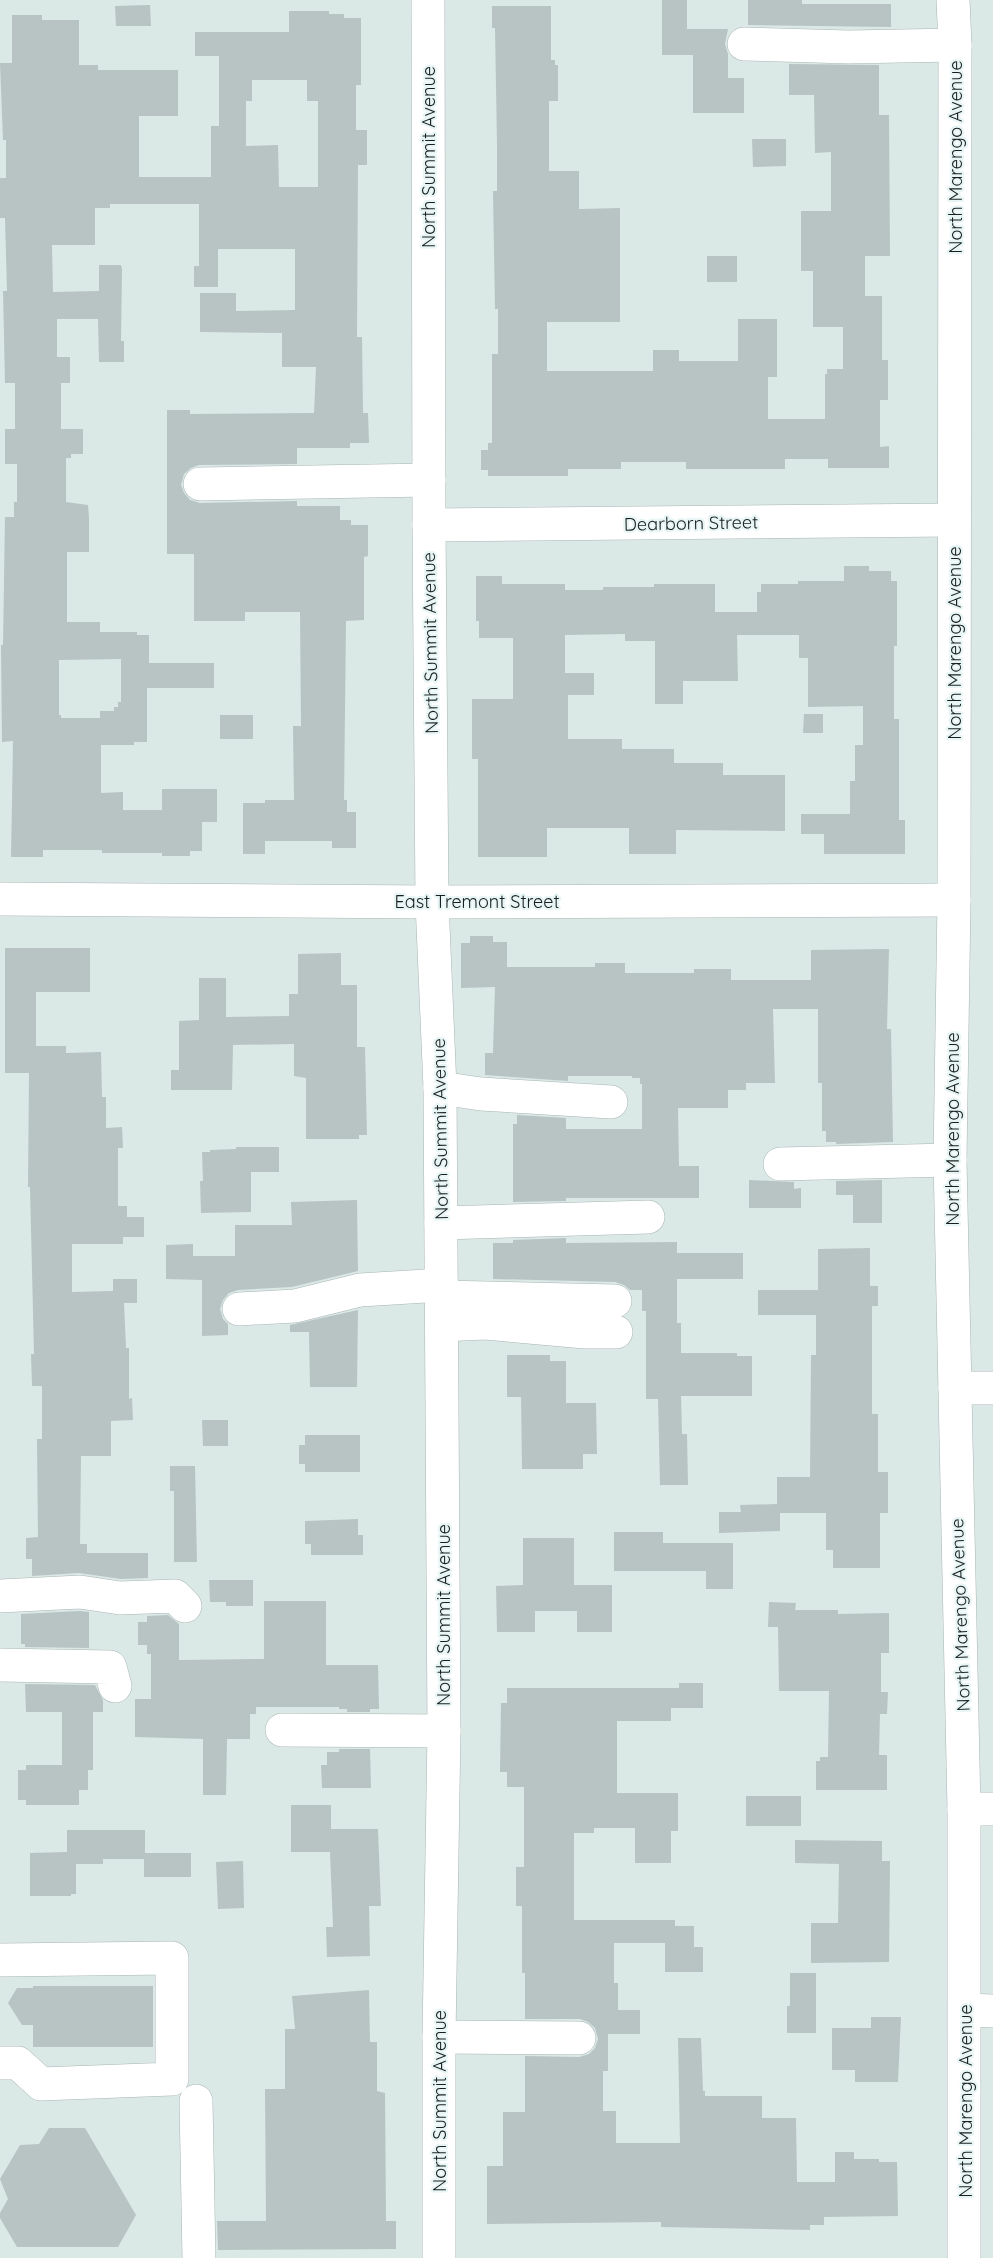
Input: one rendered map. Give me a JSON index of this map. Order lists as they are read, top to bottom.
{
  "streets": {
    "street": [
      "North Summit Avenue",
      "North Marengo Avenue",
      "Dearborn Street",
      "East Tremont Street"
    ]
  },
  "crossings": [
    ["North Summit Avenue", "Dearborn Street"],
    ["North Summit Avenue", "East Tremont Street"],
    ["North Marengo Avenue", "Dearborn Street"],
    ["North Marengo Avenue", "East Tremont Street"]
  ]
}
